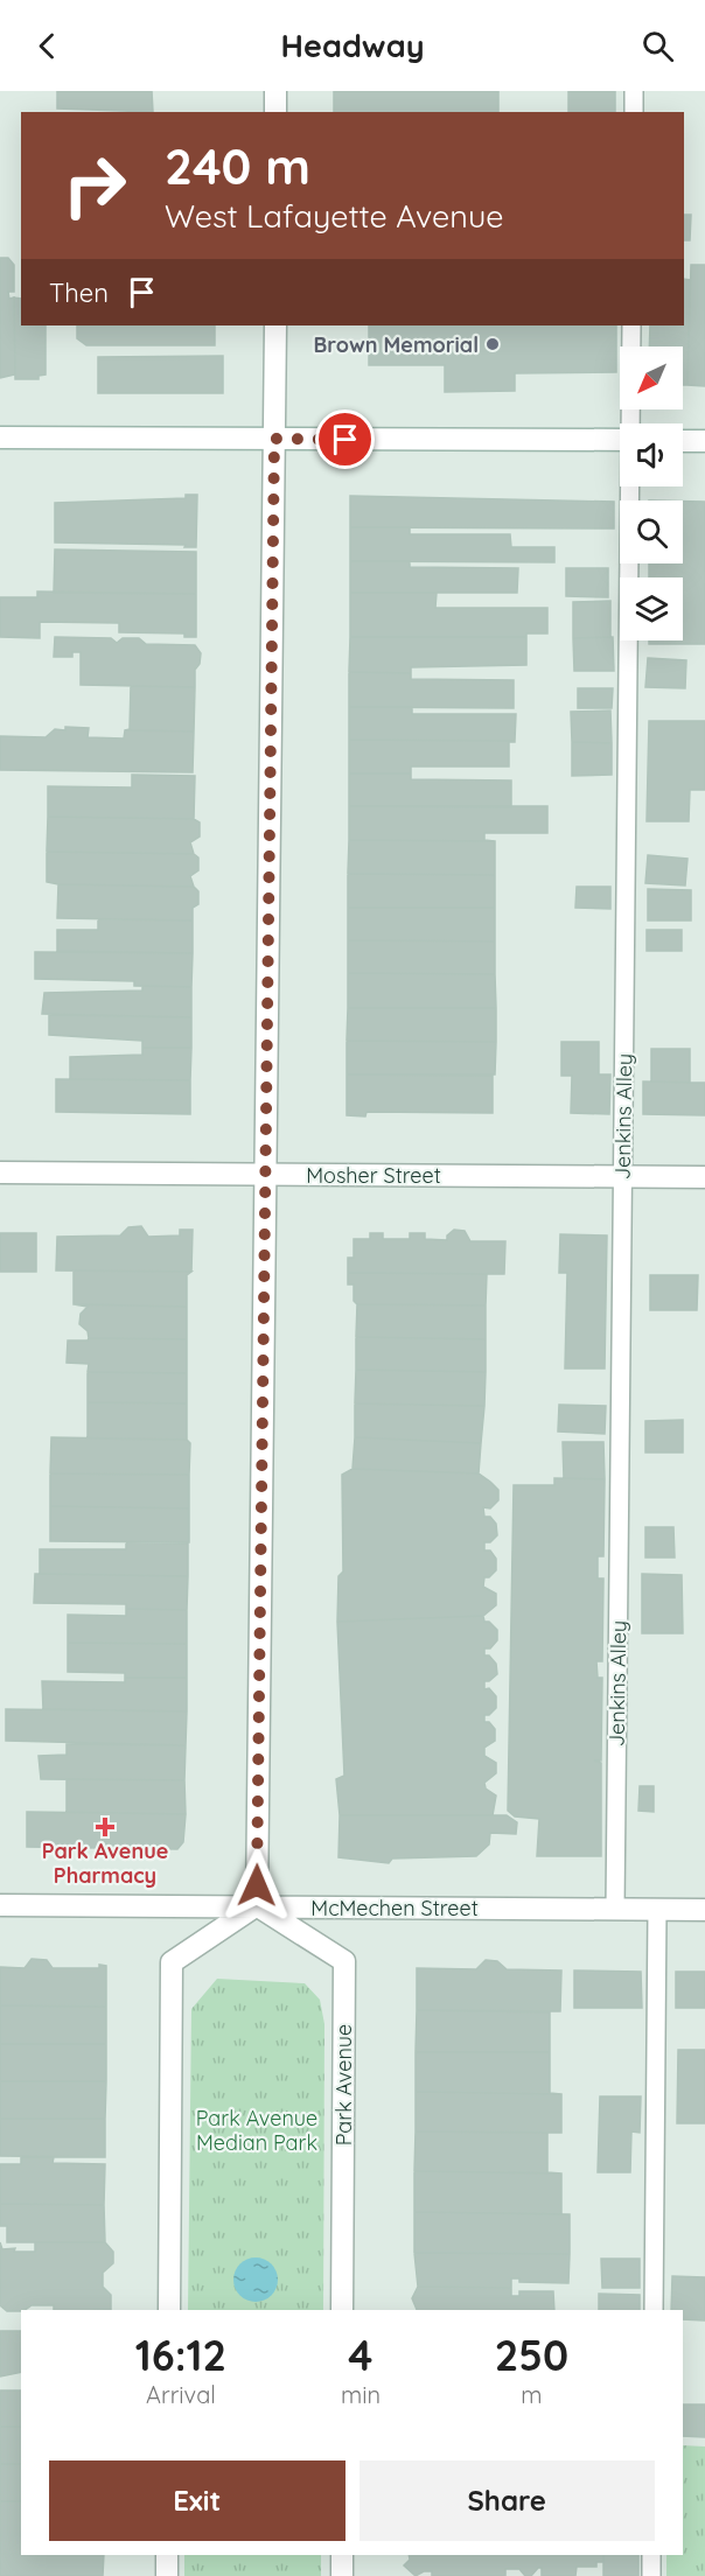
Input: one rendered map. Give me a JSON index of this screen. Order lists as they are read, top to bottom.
{
  "streets": {
    "street": ["Mosher Street", "McMechen Street", "Park Avenue"],
    "lane": ["Jenkins Alley"]
  },
  "crossings": [
    ["Jenkins Alley", "Mosher Street"],
    ["Jenkins Alley", "McMechen Street"],
    ["McMechen Street", "Park Avenue"]
  ],
  "parks": ["Park Avenue Median Park"],
  "places": {
    "other": ["Brown Memorial"],
    "health": ["Park Avenue Pharmacy"]
  },
  "north": "bottom left",
  "page": {
    "header": "Headway",
    "turn": ["240 m", "West Lafayette Avenue"],
    "then": "Then",
    "eta": [
      "16:12",
      "Arrival",
      "4",
      "min",
      "250",
      "m"
    ],
    "buttons": ["Exit", "Share"]
  }
}
